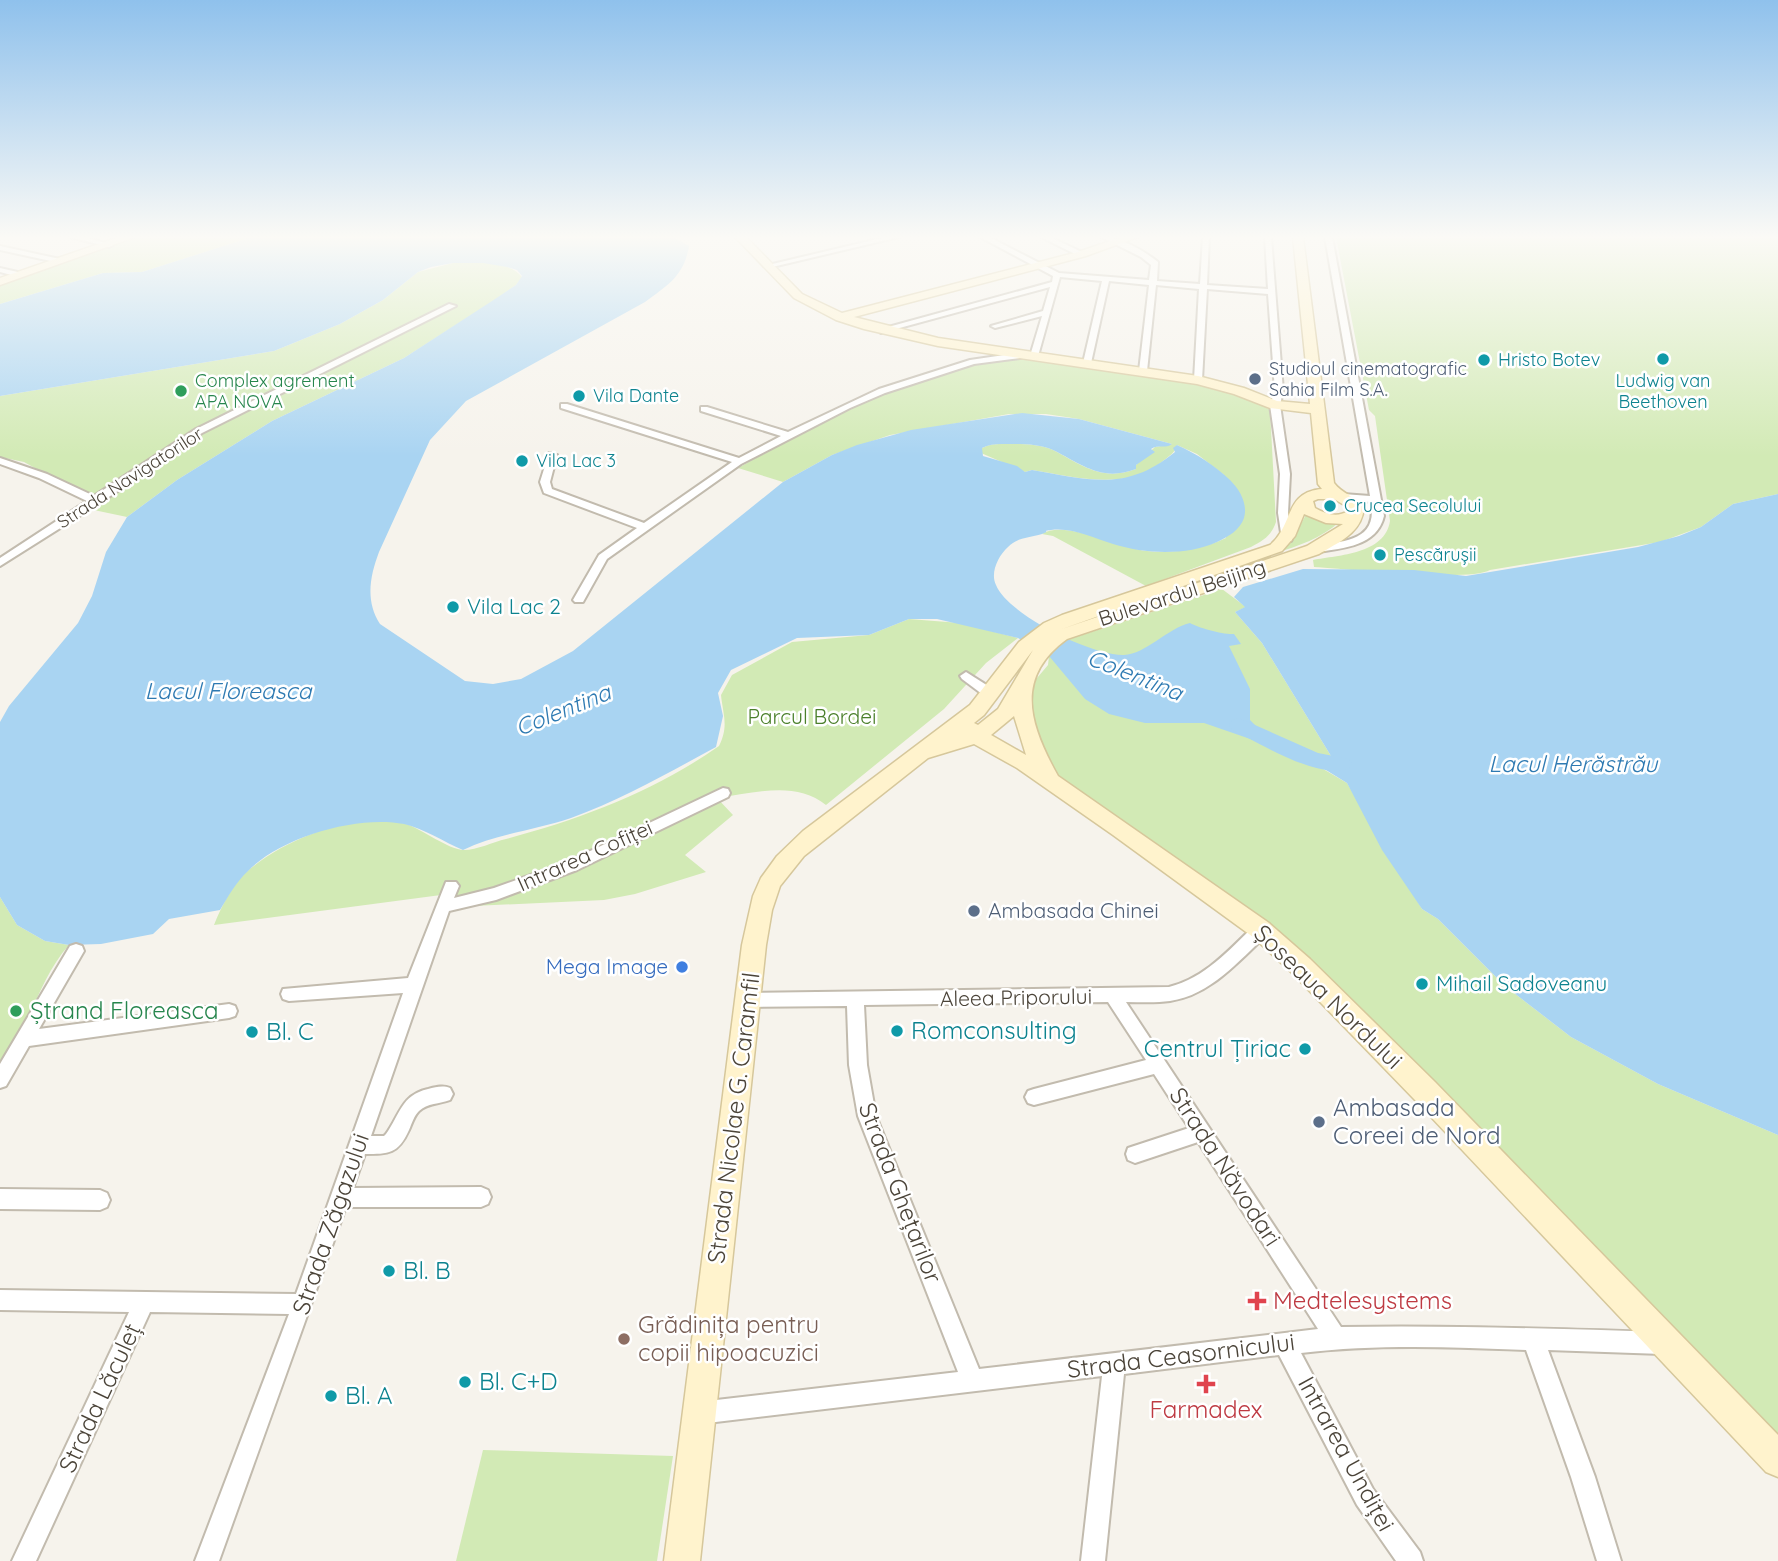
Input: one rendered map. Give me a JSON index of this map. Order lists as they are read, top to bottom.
{
  "streets": {
    "main road": ["Bulevardul Beijing", "Șoseaua Nordului", "Strada Nicolae G. Caramfil"],
    "street": [
      "Strada Navigatorilor",
      "Intrarea Cofiței",
      "Aleea Priporului",
      "Strada Năvodari",
      "Strada Ghețarilor",
      "Strada Zăgazului",
      "Strada Ceasornicului",
      "Strada Lăculeț",
      "Intrarea Undiței"
    ]
  },
  "crossings": [
    ["Bulevardul Beijing", "Șoseaua Nordului"],
    ["Bulevardul Beijing", "Strada Nicolae G. Caramfil"],
    ["Intrarea Cofiței", "Strada Zăgazului"],
    ["Șoseaua Nordului", "Aleea Priporului"],
    ["Șoseaua Nordului", "Strada Ceasornicului"],
    ["Aleea Priporului", "Strada Nicolae G. Caramfil"],
    ["Aleea Priporului", "Strada Năvodari"],
    ["Aleea Priporului", "Strada Ghețarilor"],
    ["Strada Nicolae G. Caramfil", "Strada Ceasornicului"],
    ["Strada Năvodari", "Strada Ceasornicului"],
    ["Strada Ghețarilor", "Strada Ceasornicului"],
    ["Strada Zăgazului", "Strada Lăculeț"],
    ["Strada Ceasornicului", "Intrarea Undiței"]
  ],
  "water": ["Colentina", "Lacul Floreasca", "Lacul Herăstrău"],
  "parks": ["Parcul Bordei"],
  "places": {
    "other": [
      "Ludwig van Beethoven",
      "Hristo Botev",
      "Studioul cinematografic Sahia Film S.A.",
      "Complex agrement APA NOVA",
      "Vila Dante",
      "Vila Lac 3",
      "Crucea Secolului",
      "Pescărușii",
      "Vila Lac 2",
      "Ambasada Chinei",
      "Mega Image",
      "Mihail Sadoveanu",
      "Ștrand Floreasca",
      "Romconsulting",
      "Bl. C",
      "Centrul Țiriac",
      "Ambasada Coreei de Nord",
      "Bl. B",
      "Grădinița pentru copii hipoacuzici",
      "Bl. C+D",
      "Bl. A"
    ],
    "health": ["Medtelesystems", "Farmadex"]
  }
}
